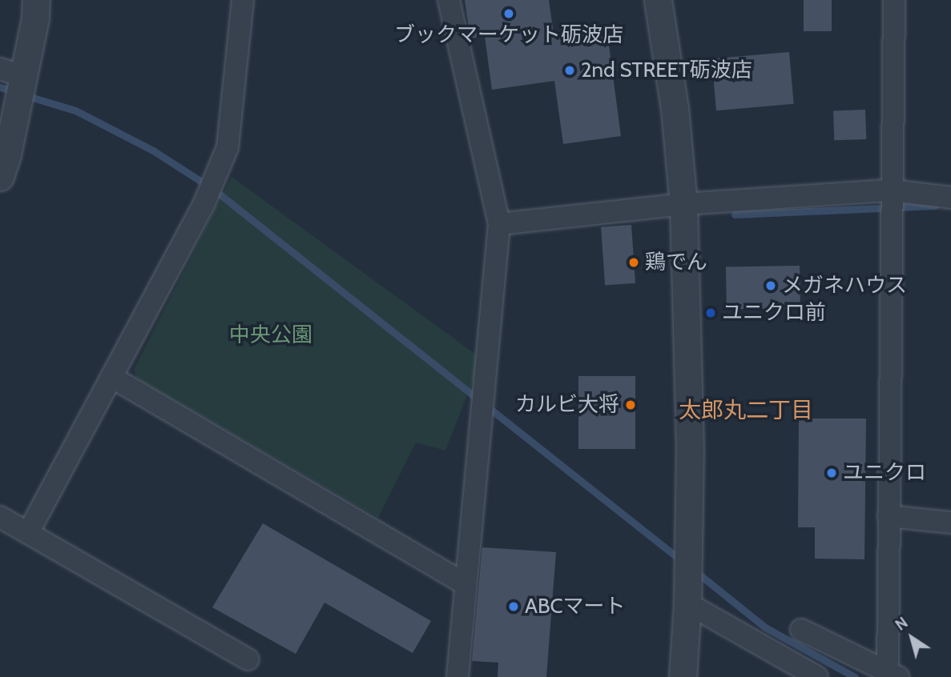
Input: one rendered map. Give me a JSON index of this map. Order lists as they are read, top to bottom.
{
  "districts": ["太郎丸二丁目"],
  "parks": ["中央公園"],
  "places": [
    "ブックマーケット砺波店",
    "2nd STREET砺波店",
    "鶏でん",
    "メガネハウス",
    "ユニクロ前",
    "カルビ大将",
    "ユニクロ",
    "ABCマート"
  ],
  "north": "top left"
}
